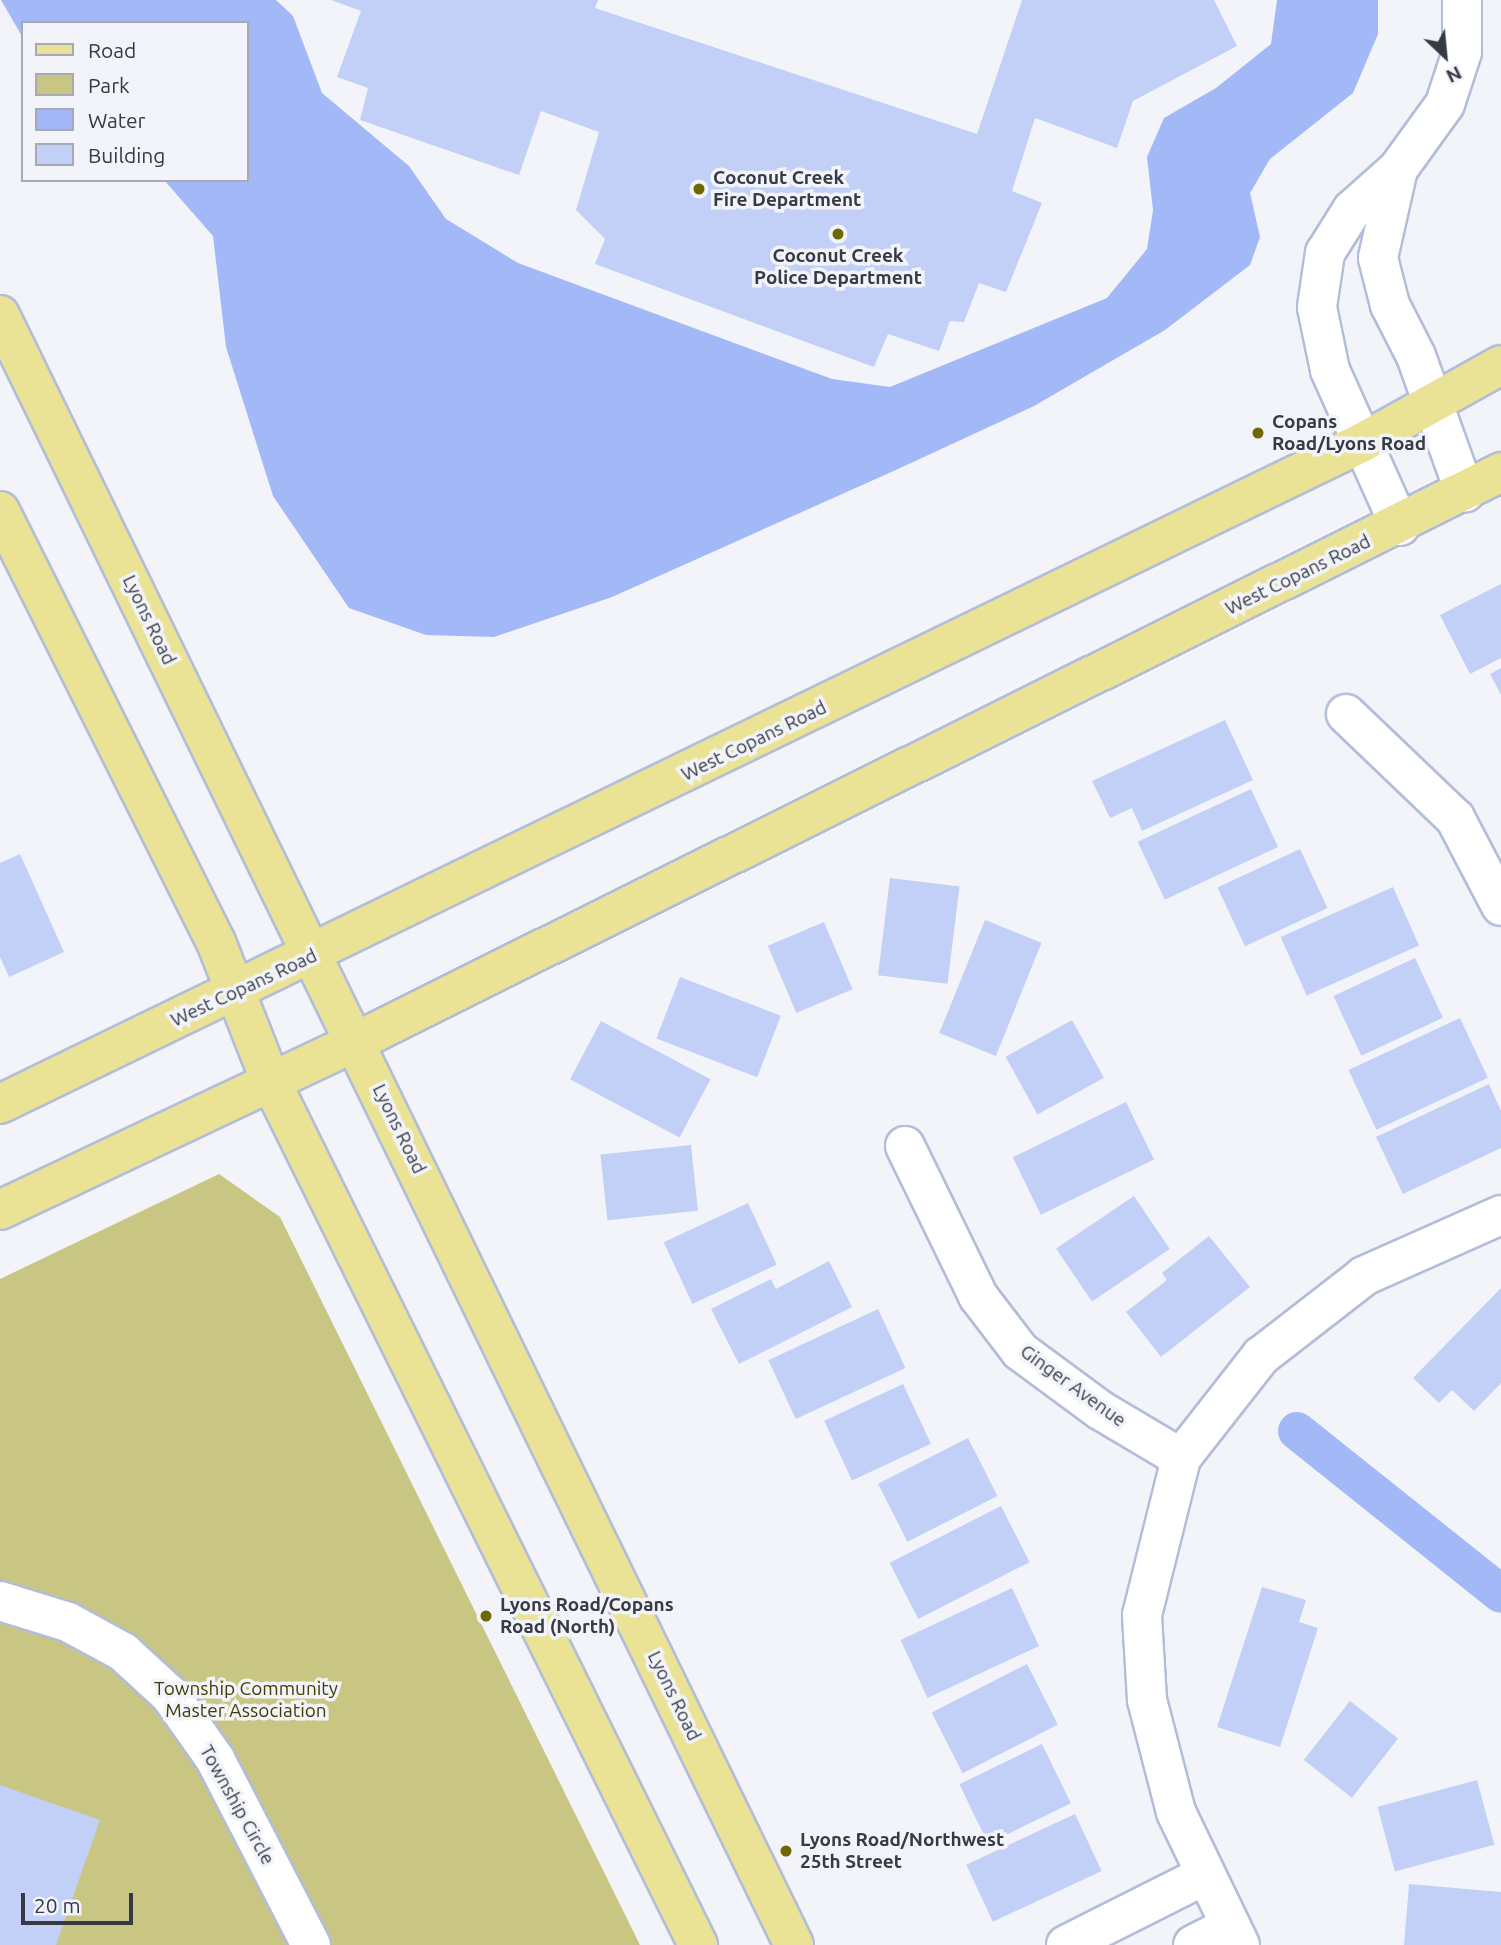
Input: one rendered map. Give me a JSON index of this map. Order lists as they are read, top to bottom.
{
  "streets": {
    "main road": ["West Copans Road", "Lyons Road"],
    "street": ["Ginger Avenue", "Township Circle"]
  },
  "crossings": [
    ["West Copans Road", "Lyons Road"]
  ],
  "parks": ["Township Community Master Association"],
  "places": [
    "Coconut Creek Fire Department",
    "Coconut Creek Police Department",
    "Copans Road/Lyons Road",
    "Lyons Road/Copans Road (North)",
    "Lyons Road/Northwest 25th Street"
  ],
  "legend": [
    "Road",
    "Park",
    "Water",
    "Building"
  ],
  "scale_bar": "20 m",
  "north": "bottom right"
}
